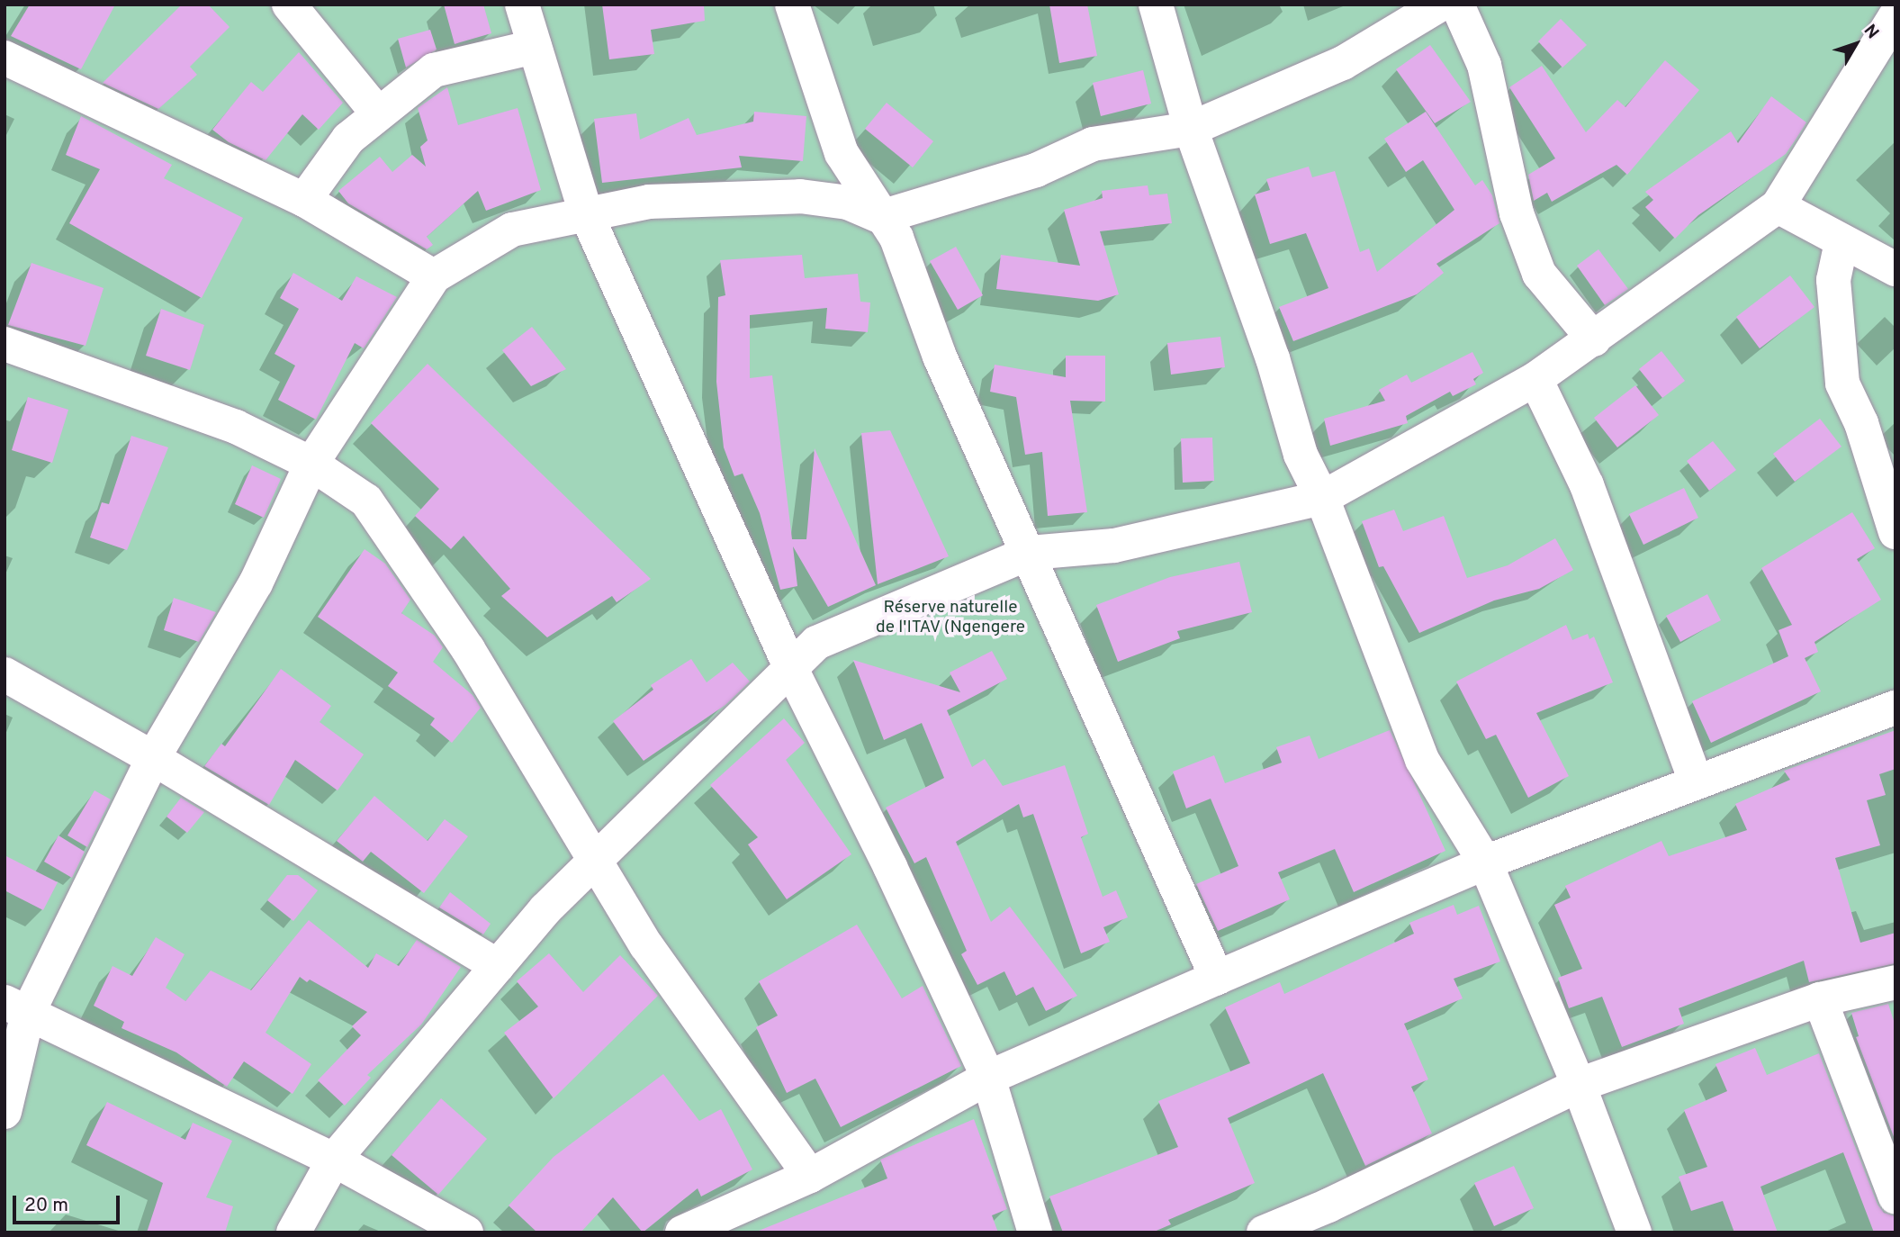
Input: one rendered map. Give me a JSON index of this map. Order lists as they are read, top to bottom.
{
  "parks": ["Réserve naturelle de l'ITAV (Ngengere"],
  "scale_bar": "20 m",
  "north": "top right"
}
